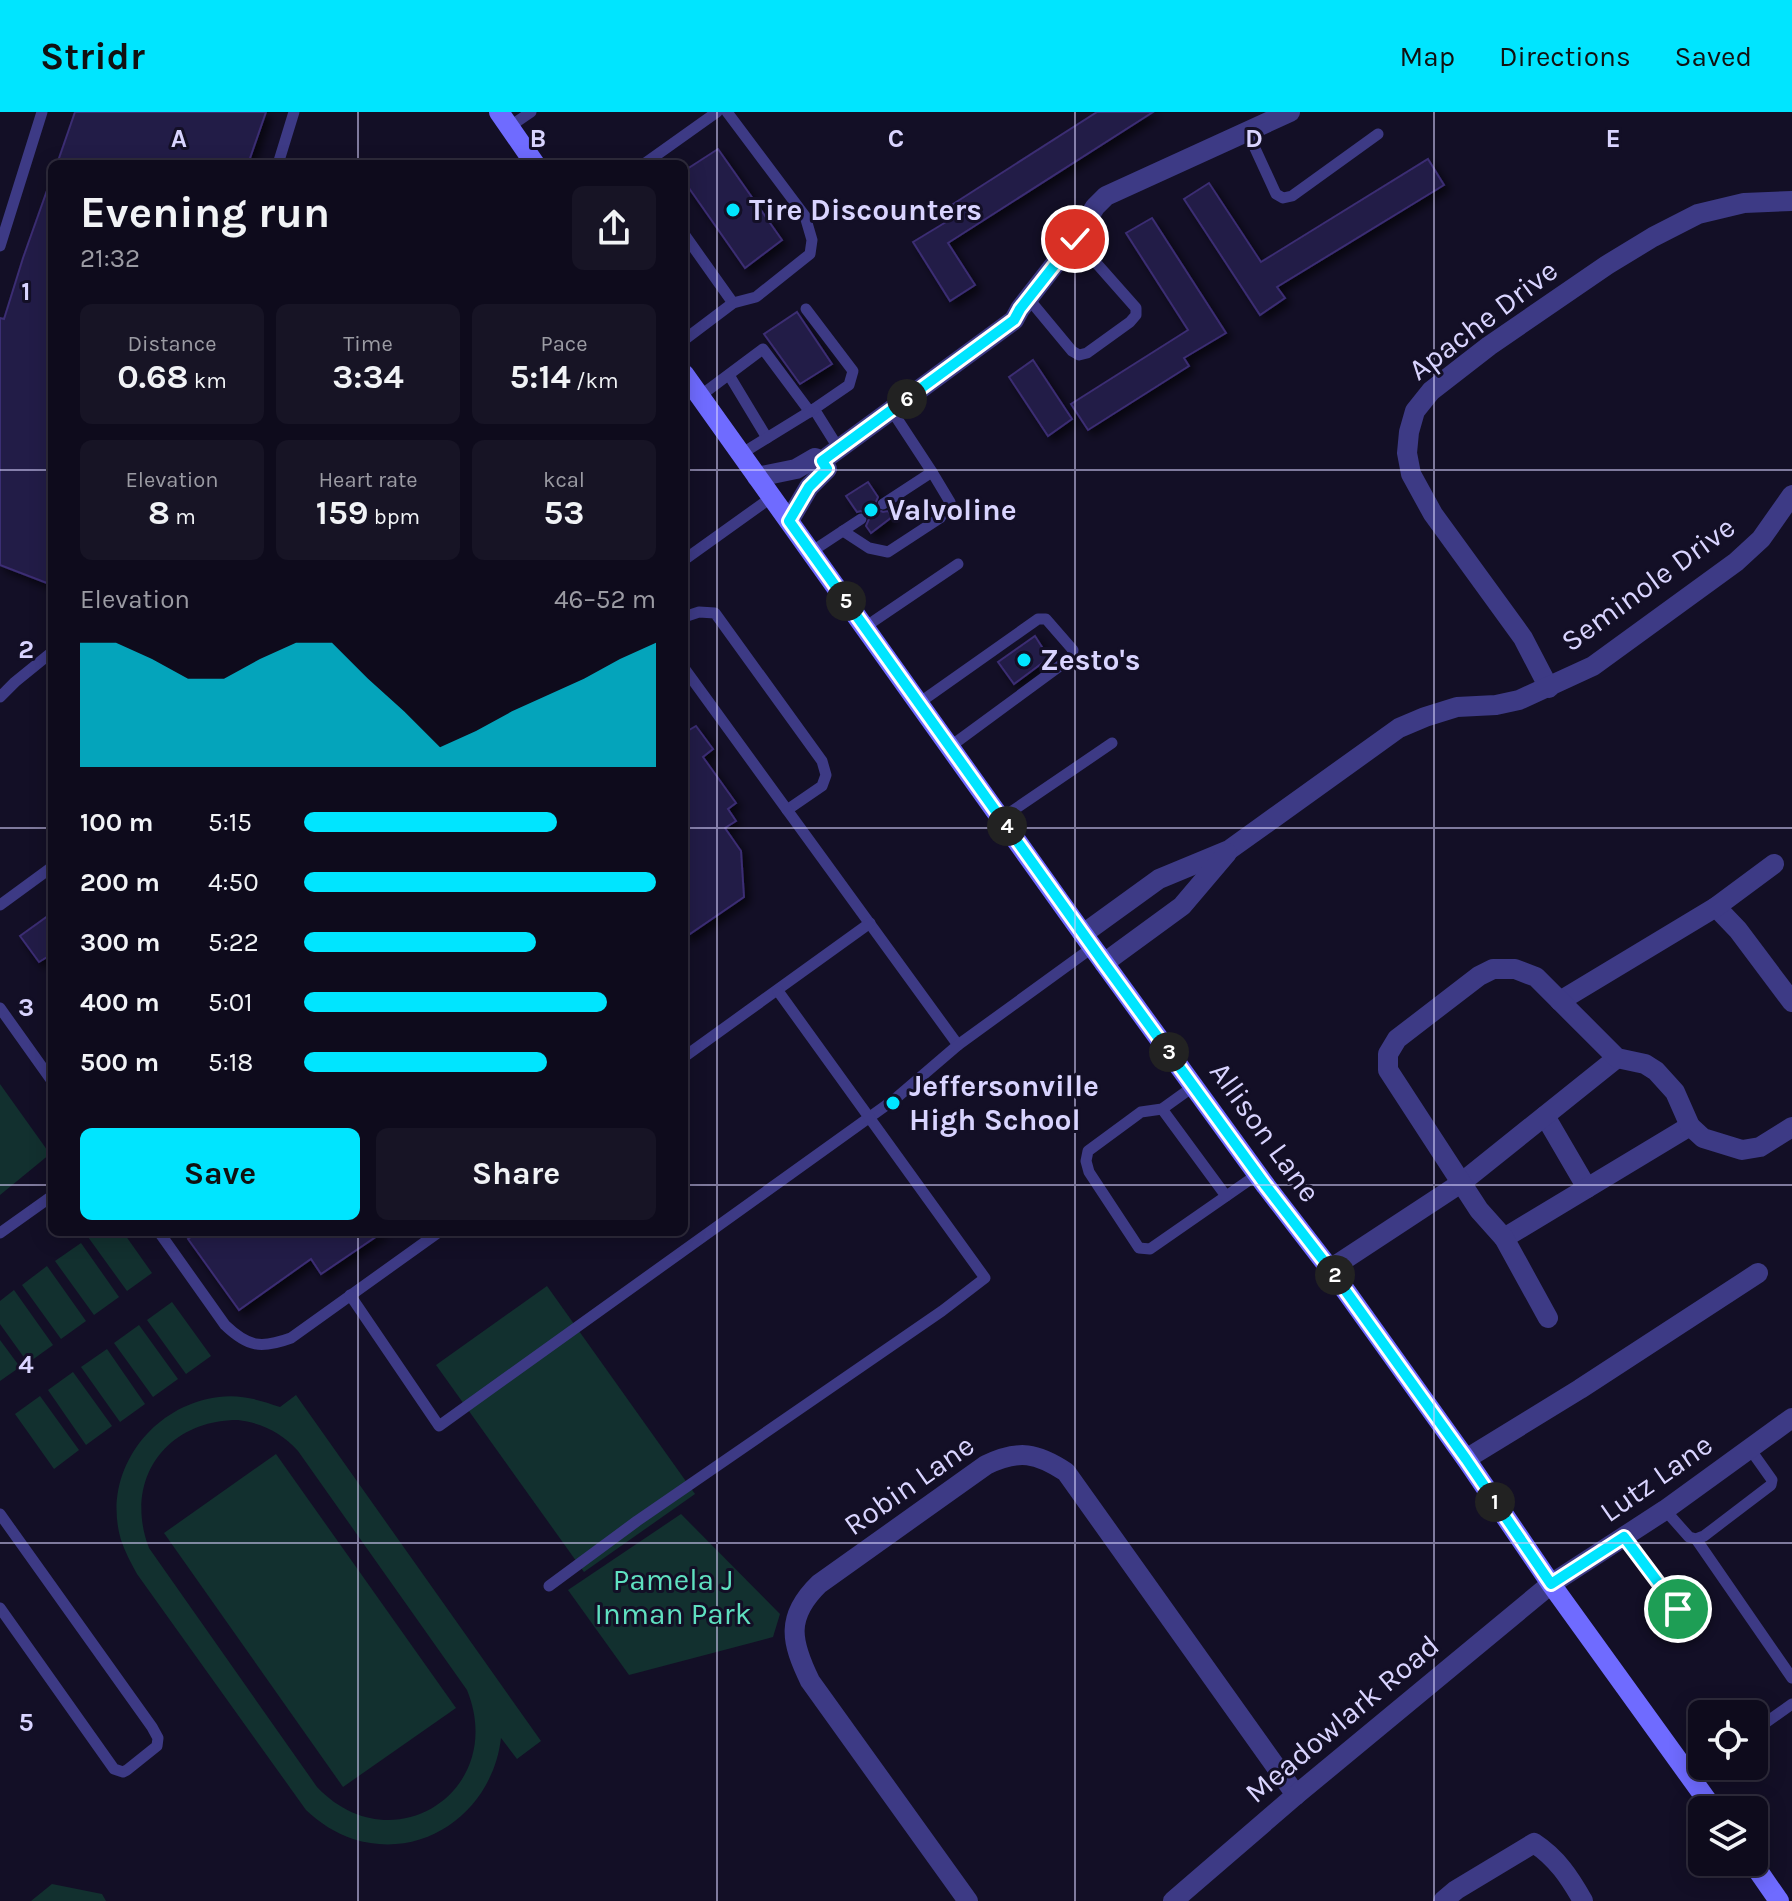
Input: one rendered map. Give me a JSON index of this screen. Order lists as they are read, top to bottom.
{
  "streets": {
    "main road": ["Allison Lane"],
    "street": [
      "Apache Drive",
      "Seminole Drive",
      "Lutz Lane",
      "Robin Lane",
      "Meadowlark Road"
    ]
  },
  "crossings": [
    ["Apache Drive", "Seminole Drive"],
    ["Seminole Drive", "Allison Lane"],
    ["Allison Lane", "Lutz Lane"],
    ["Allison Lane", "Meadowlark Road"],
    ["Lutz Lane", "Meadowlark Road"],
    ["Robin Lane", "Meadowlark Road"]
  ],
  "parks": ["Pamela J Inman Park"],
  "places": [
    "Tire Discounters",
    "Valvoline",
    "Zesto's",
    "Jeffersonville High School"
  ],
  "page": {
    "header": "Stridr",
    "nav": ["Map", "Directions", "Saved"],
    "heading": ["Evening run", "21:32"],
    "stats": [
      ["Distance", "0.68 km"],
      ["Time", "3:34"],
      ["Pace", "5:14 /km"],
      ["Elevation", "8 m"],
      ["Heart rate", "159 bpm"],
      ["kcal", "53"]
    ],
    "pins": [
      "6",
      "5",
      "4",
      "3",
      "2",
      "1"
    ],
    "chart": ["Elevation", "46–52 m"],
    "list": [
      {
        "name": "100 m",
        "note": "5:15"
      },
      {
        "name": "200 m",
        "note": "4:50"
      },
      {
        "name": "300 m",
        "note": "5:22"
      },
      {
        "name": "400 m",
        "note": "5:01"
      },
      {
        "name": "500 m",
        "note": "5:18"
      }
    ],
    "buttons": ["Save", "Share"]
  },
  "grid": {
    "columns": [
      "A",
      "B",
      "C",
      "D",
      "E"
    ],
    "rows": [
      "1",
      "2",
      "3",
      "4",
      "5"
    ]
  }
}
